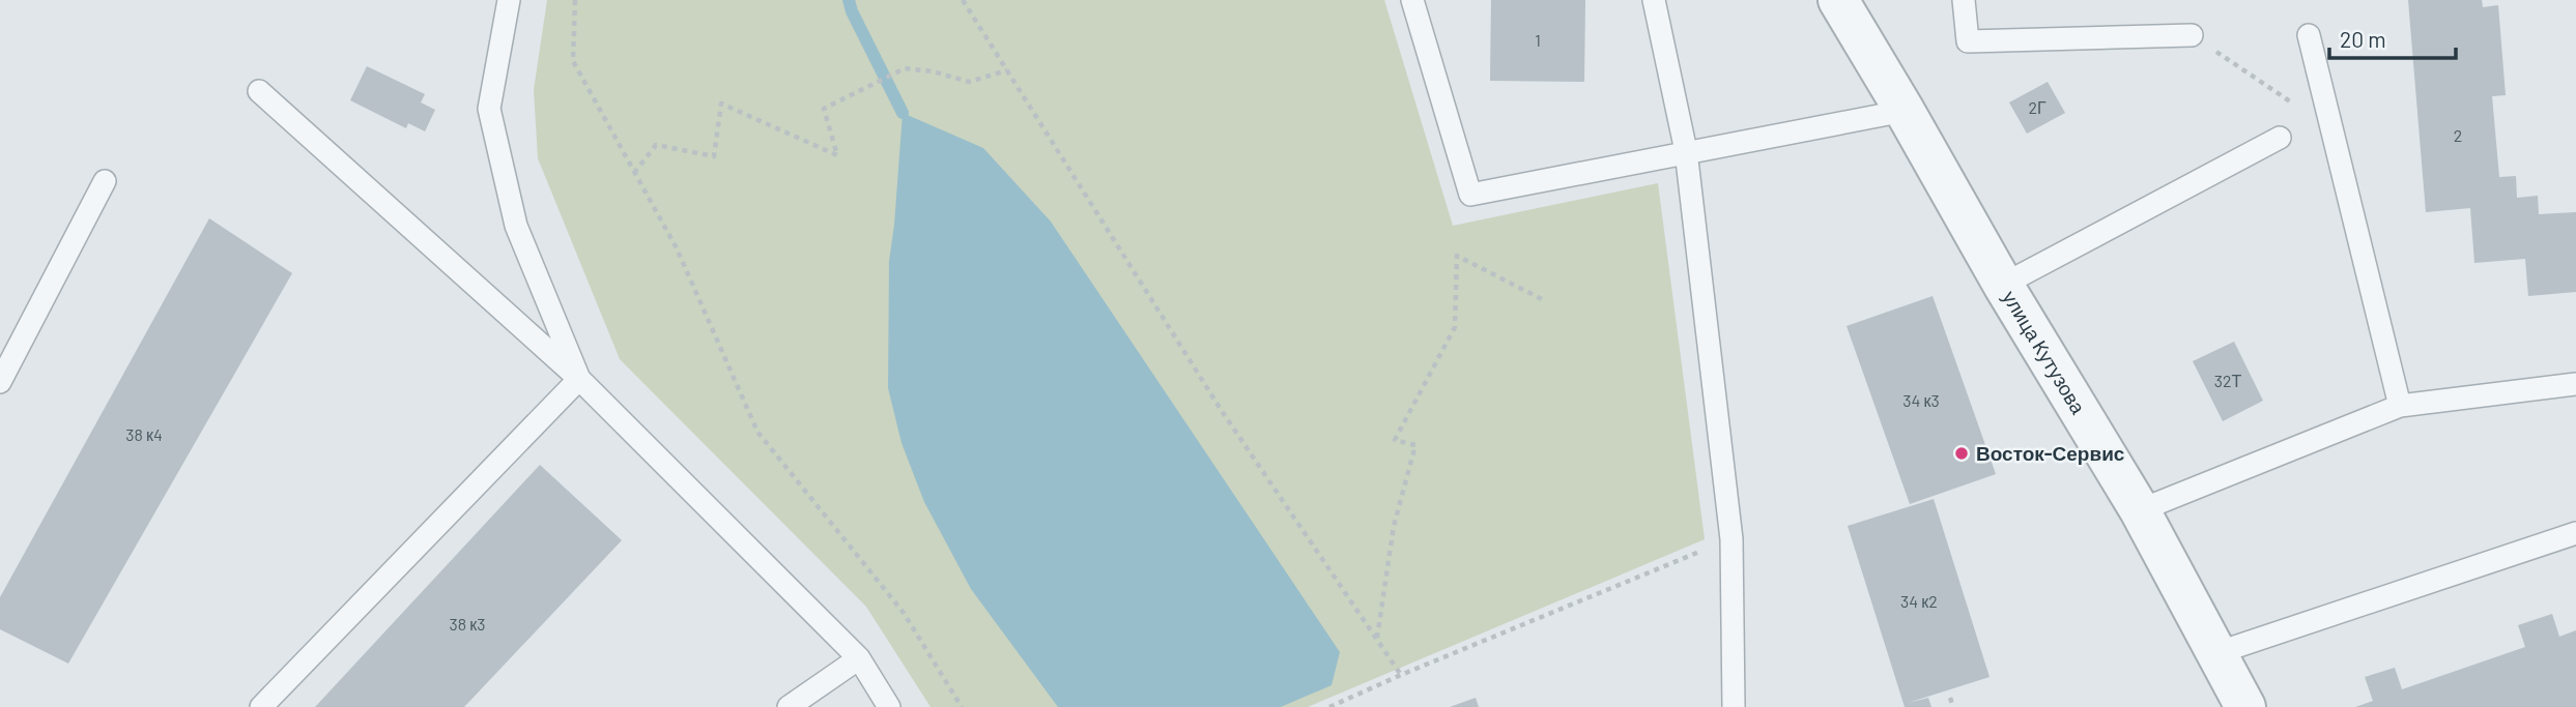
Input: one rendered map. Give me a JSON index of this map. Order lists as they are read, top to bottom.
{
  "streets": {
    "street": ["улица Кутузова"]
  },
  "places": ["Восток-Сервис"],
  "house_numbers": [
    "1",
    "2Г",
    "2",
    "32Т",
    "34 к3",
    "38 к4",
    "34 к2",
    "38 к3"
  ],
  "scale_bar": "20 m"
}
